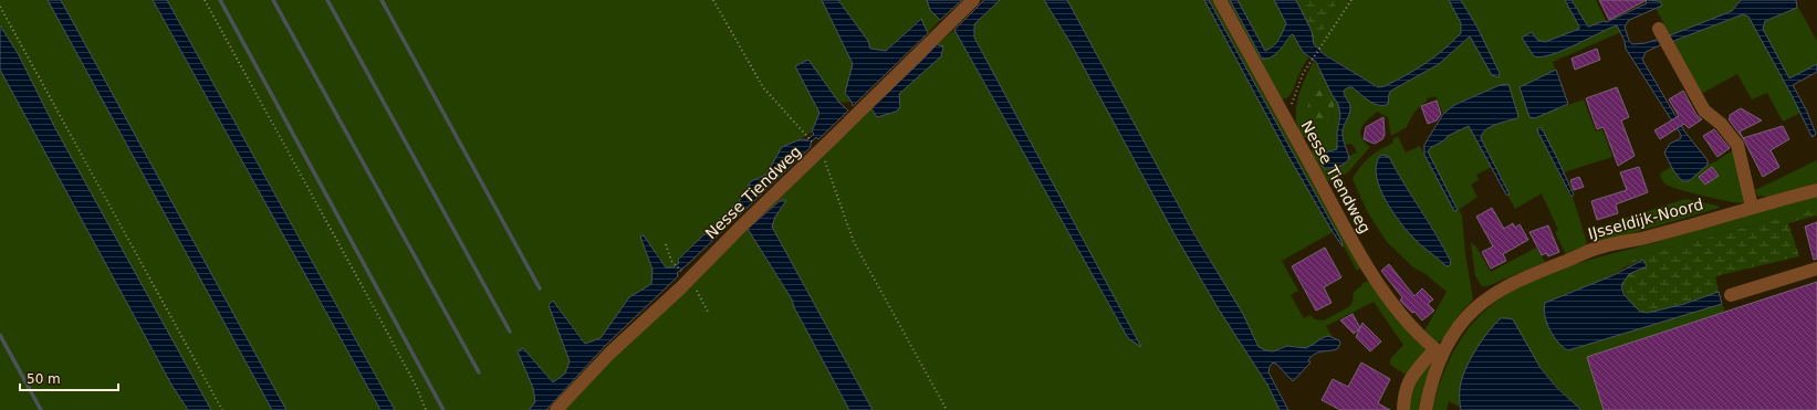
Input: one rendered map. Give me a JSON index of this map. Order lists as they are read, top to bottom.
{
  "streets": {
    "street": ["Nesse Tiendweg", "IJsseldijk-Noord"]
  },
  "crossings": [
    ["Nesse Tiendweg", "IJsseldijk-Noord"]
  ],
  "scale_bar": "50 m"
}
